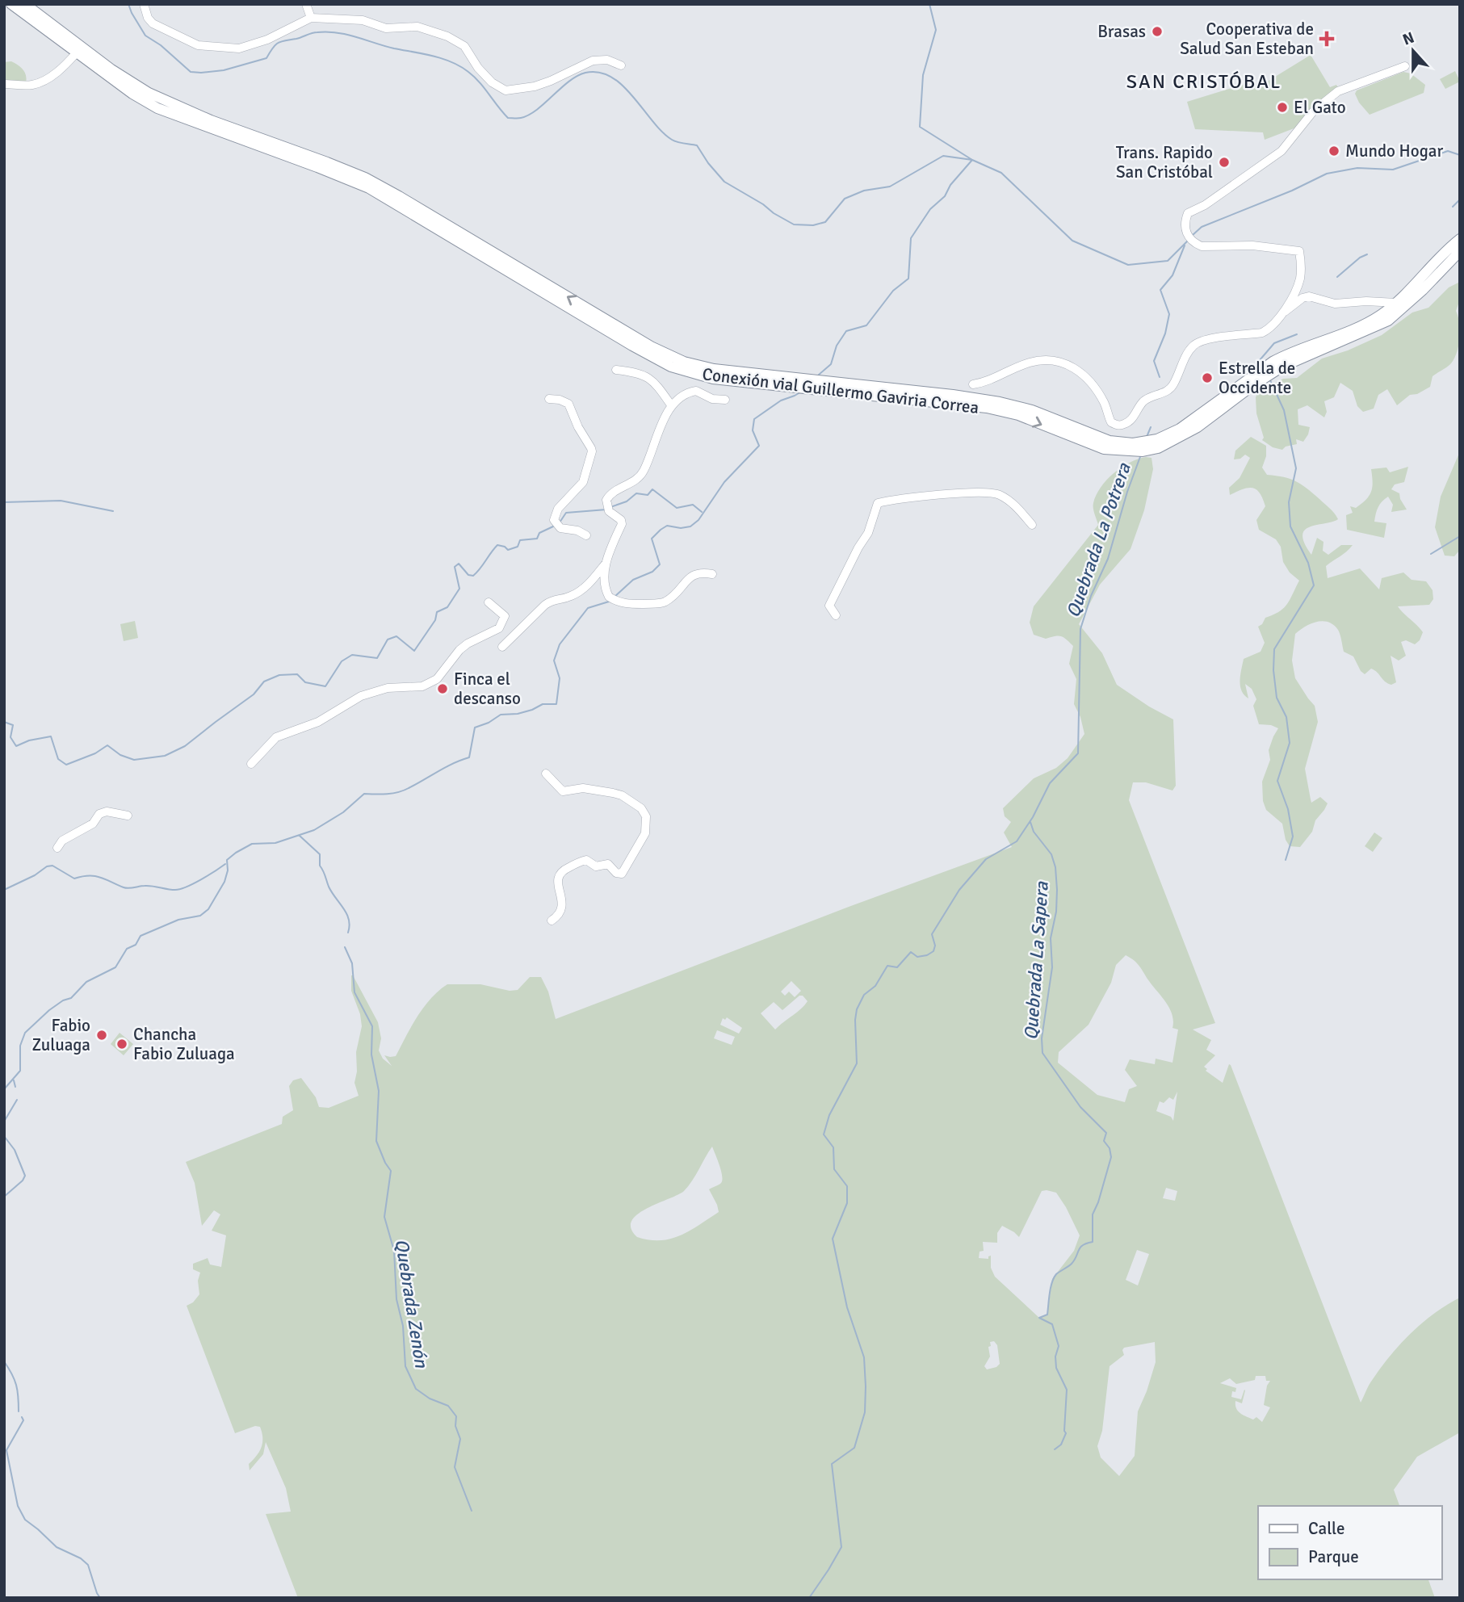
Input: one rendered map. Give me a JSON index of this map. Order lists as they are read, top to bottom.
{
  "streets": {
    "highway": ["Conexión vial Guillermo Gaviria Correa"]
  },
  "districts": ["SAN CRISTÓBAL"],
  "water": ["Quebrada La Potrera", "Quebrada La Sapera", "Quebrada Zenón"],
  "places": {
    "other": [
      "Brasas",
      "El Gato",
      "Mundo Hogar",
      "Trans. Rapido San Cristóbal",
      "Estrella de Occidente",
      "Finca el descanso",
      "Fabio Zuluaga",
      "Chancha Fabio Zuluaga"
    ],
    "health": ["Cooperativa de Salud San Esteban"]
  },
  "legend": ["Calle", "Parque"],
  "north": "top"
}
